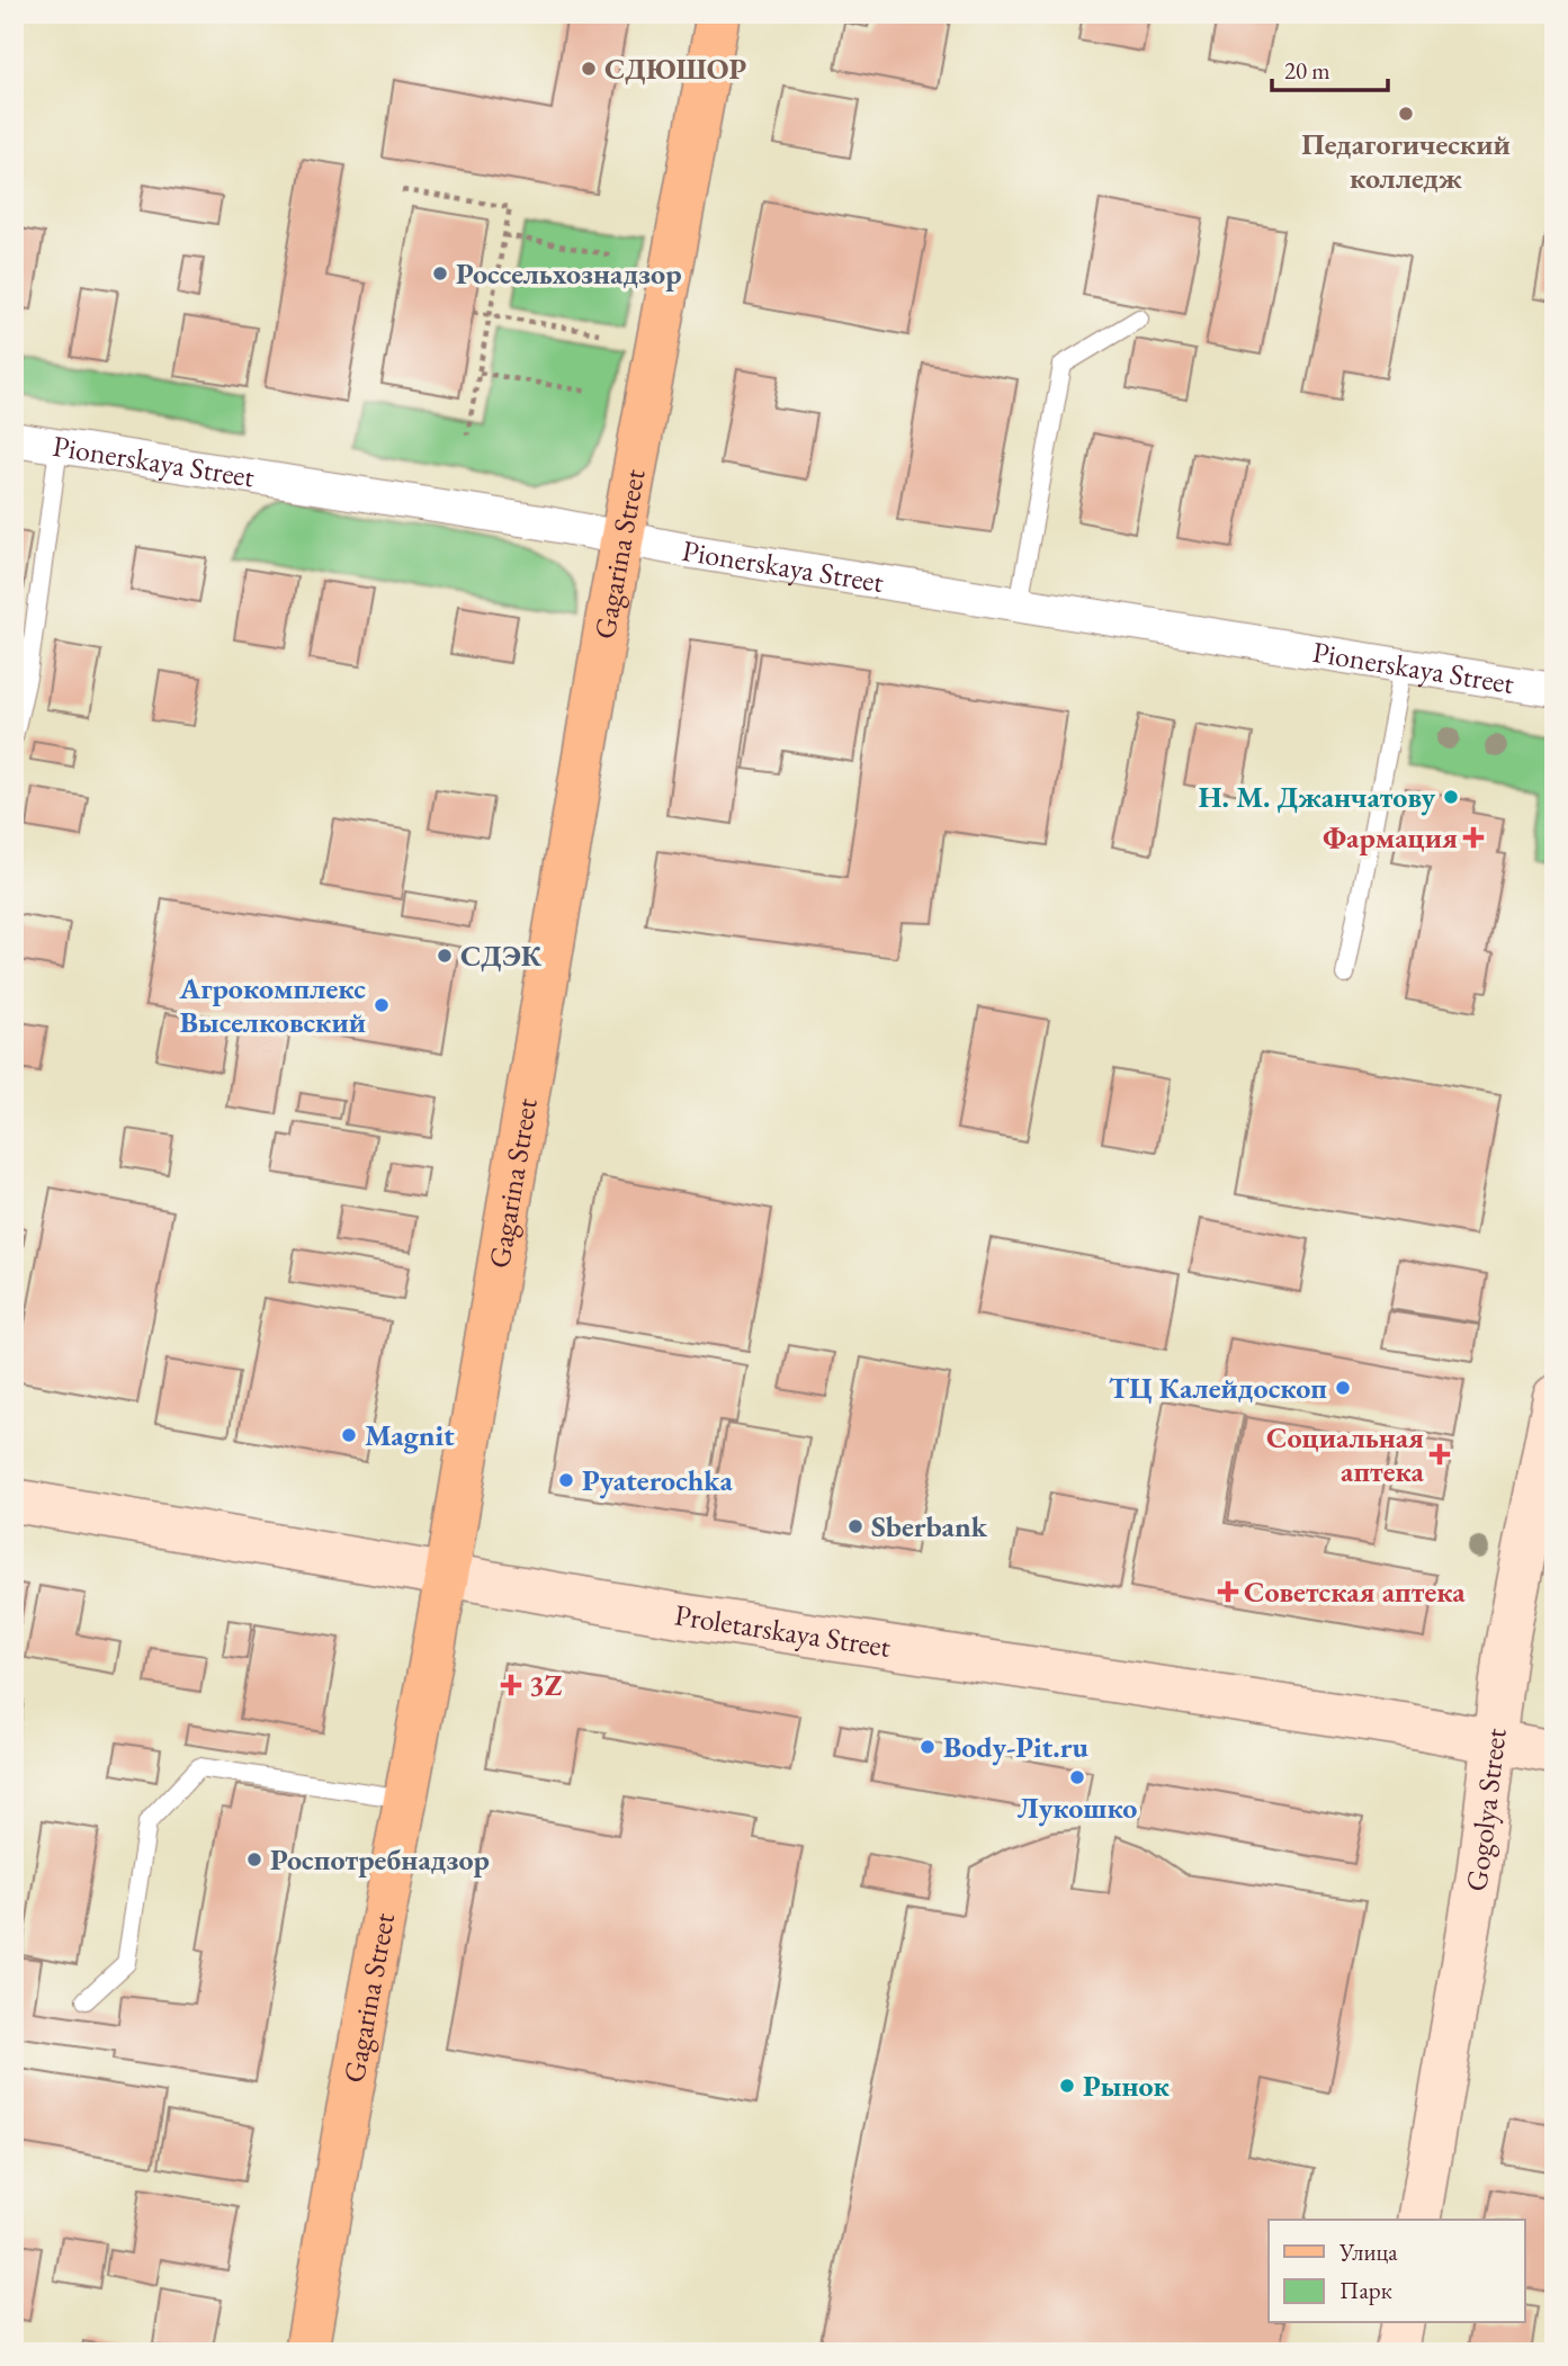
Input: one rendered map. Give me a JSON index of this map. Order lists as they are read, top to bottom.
{
  "streets": {
    "main road": ["Gagarina Street", "Proletarskaya Street", "Gogolya Street"],
    "street": ["Pionerskaya Street"]
  },
  "crossings": [
    ["Pionerskaya Street", "Gagarina Street"],
    ["Gagarina Street", "Proletarskaya Street"],
    ["Proletarskaya Street", "Gogolya Street"]
  ],
  "places": {
    "other": [
      "СДЮШОР",
      "Педагогический колледж",
      "Россельхознадзор",
      "Н. М. Джанчатову",
      "СДЭК",
      "Агрокомплекс Выселковский",
      "ТЦ Калейдоскоп",
      "Magnit",
      "Pyaterochka",
      "Sberbank",
      "Body-Pit.ru",
      "Лукошко",
      "Роспотребнадзор",
      "Рынок"
    ],
    "health": [
      "Фармация",
      "Социальная аптека",
      "Советская аптека",
      "3Z"
    ]
  },
  "legend": ["Улица", "Парк"],
  "scale_bar": "20 m"
}
